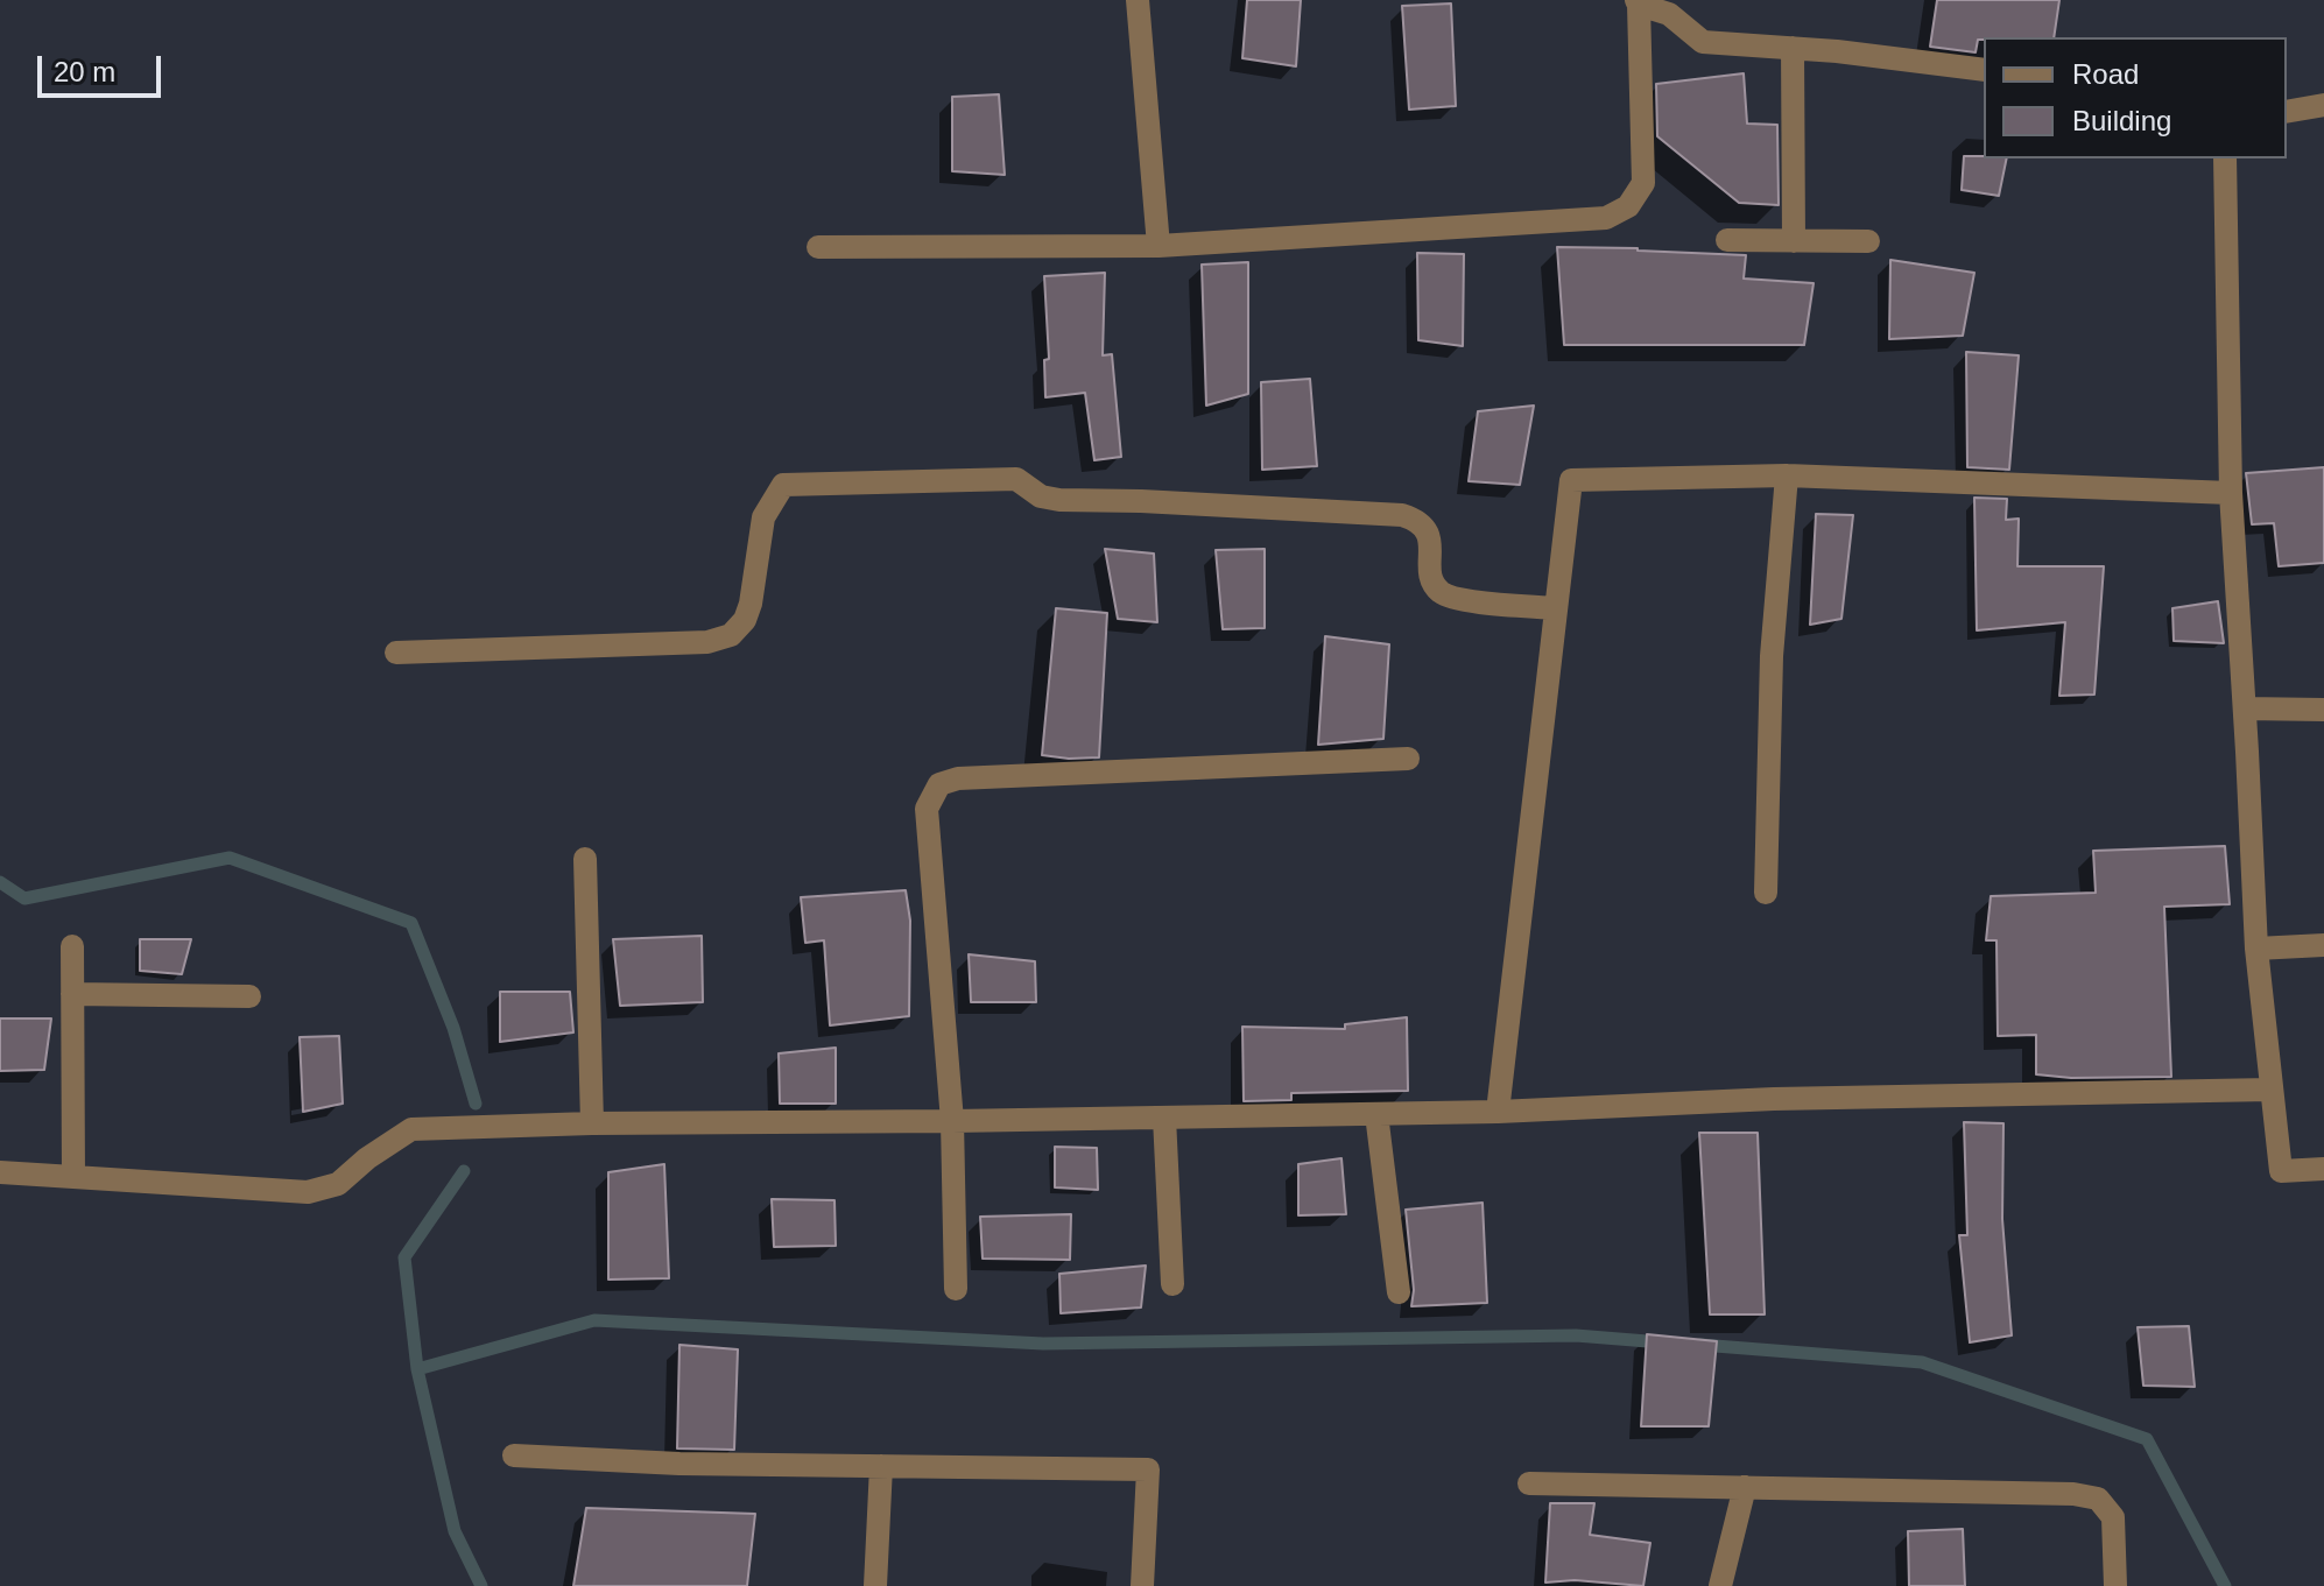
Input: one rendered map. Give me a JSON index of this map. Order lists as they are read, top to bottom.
{
  "legend": ["Road", "Building"],
  "scale_bar": "20 m"
}
